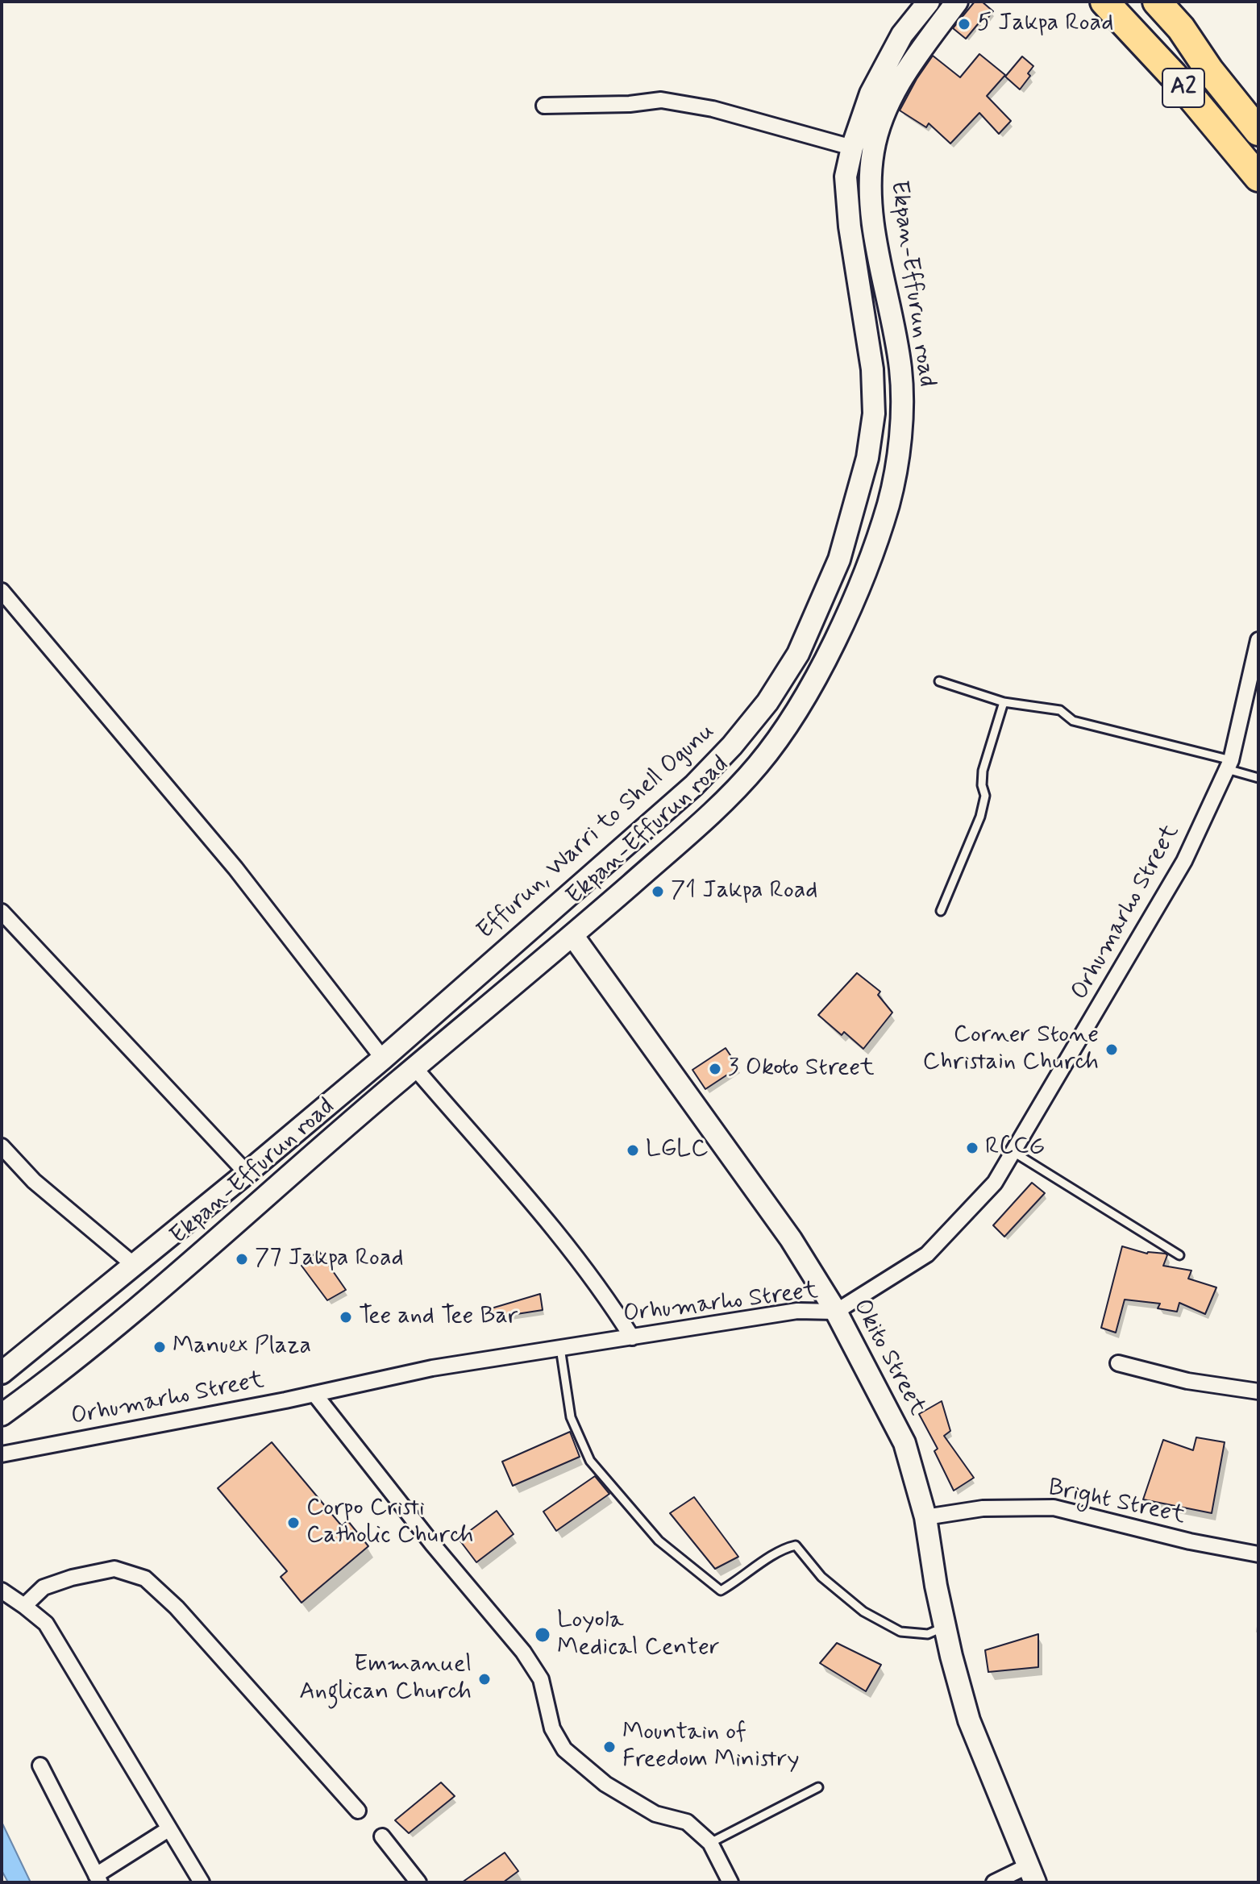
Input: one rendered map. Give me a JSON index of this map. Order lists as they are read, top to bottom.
{
  "streets": {
    "highway": ["A2"],
    "main road": ["Ekpan-Effurun road", "Effurun, Warri to Shell Ogunu", "Okito Street"],
    "street": ["Orhumarho Street", "Bright Street"]
  },
  "crossings": [
    ["Ekpan-Effurun road", "Okito Street"],
    ["Orhumarho Street", "Okito Street"],
    ["Okito Street", "Bright Street"]
  ],
  "places": [
    "5 Jakpa Road",
    "71 Jakpa Road",
    "Corner Stone Christain Church",
    "3 Okoto Street",
    "RCCG",
    "LGLC",
    "77 Jakpa Road",
    "Tee and Tee Bar",
    "Manuex Plaza",
    "Corpo Cristi Catholic Church",
    "Loyola Medical Center",
    "Emmanuel Anglican Church",
    "Mountain of Freedom Ministry"
  ]
}
